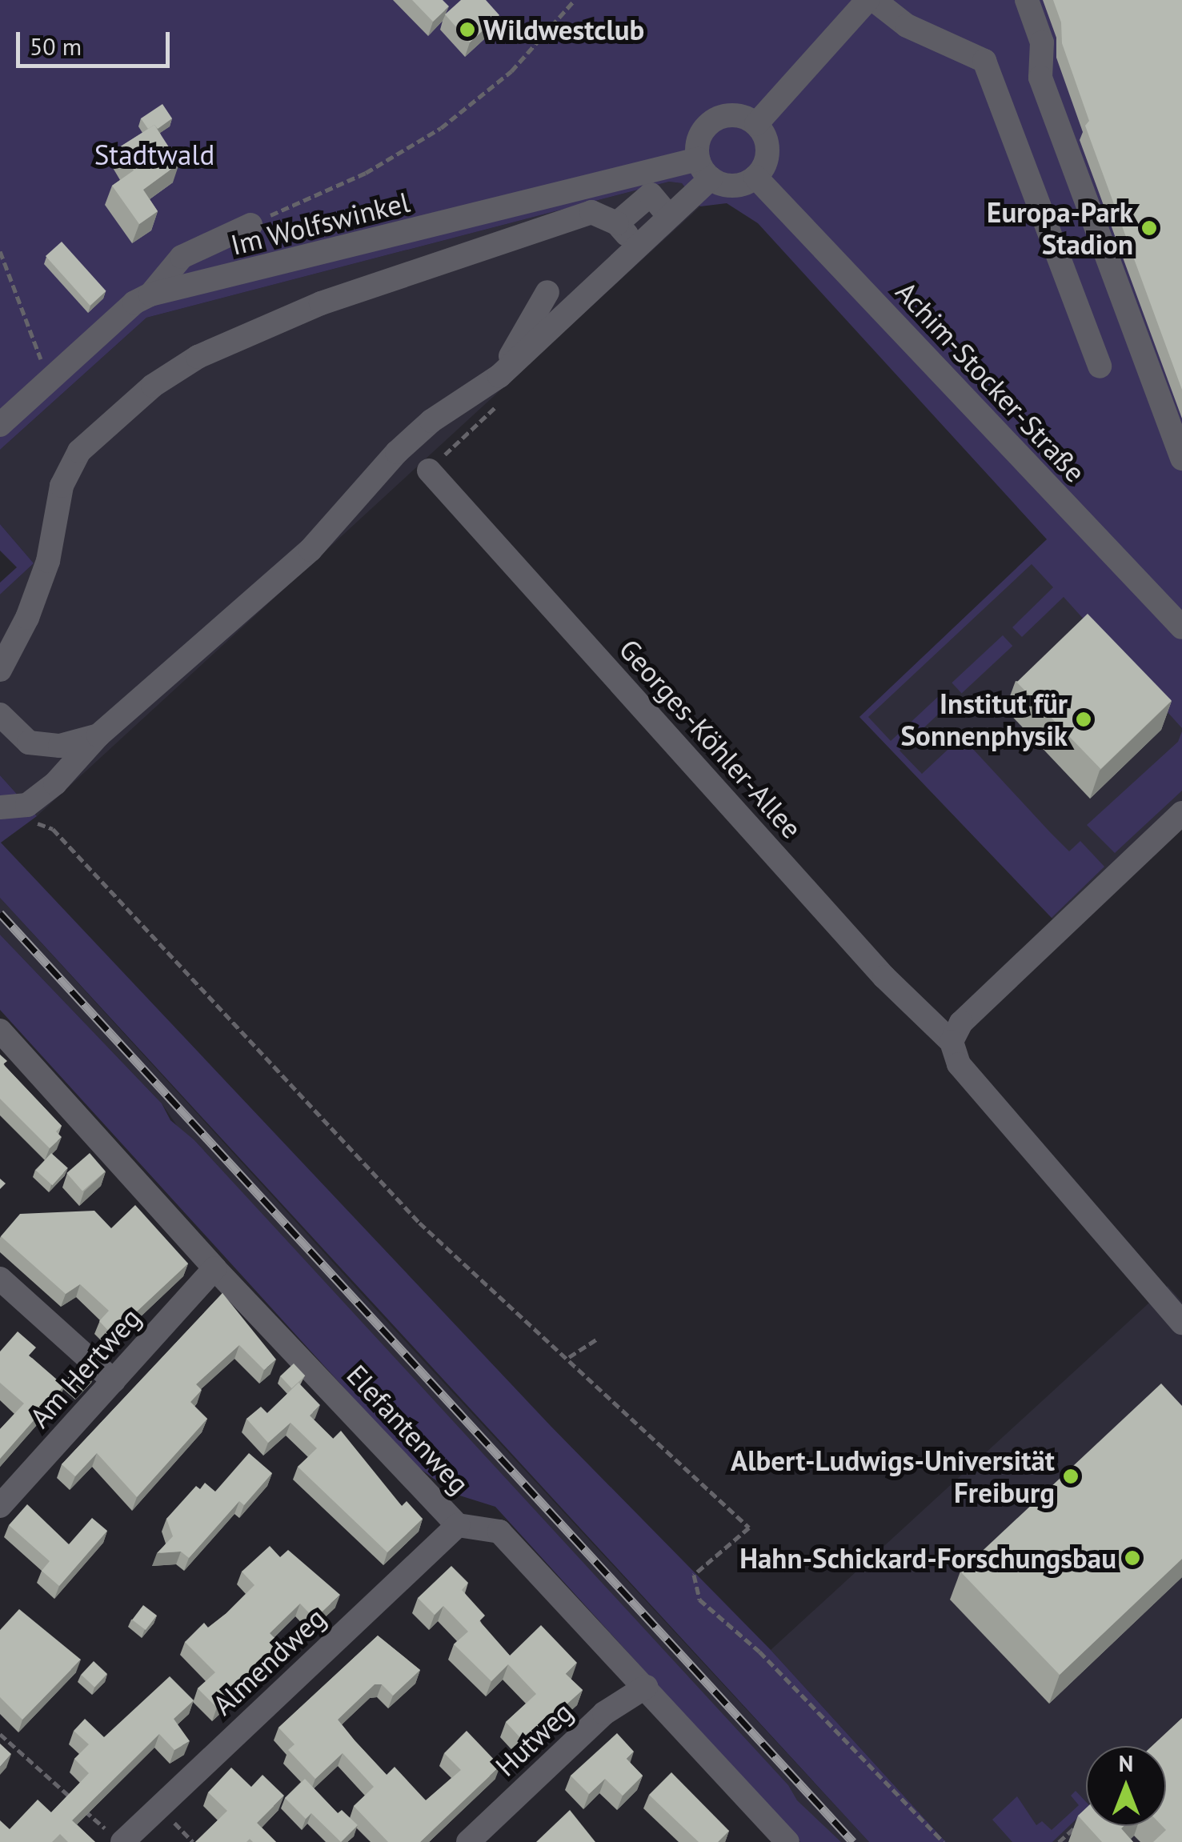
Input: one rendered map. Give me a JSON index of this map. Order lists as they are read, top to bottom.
{
  "streets": {
    "street": [
      "Im Wolfswinkel",
      "Achim-Stocker-Straße",
      "Georges-Köhler-Allee",
      "Am Hertweg",
      "Elefantenweg",
      "Almendweg",
      "Hutweg"
    ]
  },
  "crossings": [
    ["Im Wolfswinkel", "Achim-Stocker-Straße"],
    ["Am Hertweg", "Elefantenweg"],
    ["Elefantenweg", "Almendweg"],
    ["Elefantenweg", "Hutweg"]
  ],
  "parks": ["Stadtwald"],
  "places": [
    "Wildwestclub",
    "Europa-Park Stadion",
    "Institut für Sonnenphysik",
    "Albert-Ludwigs-Universität Freiburg",
    "Hahn-Schickard-Forschungsbau"
  ],
  "scale_bar": "50 m",
  "north": "top"
}
